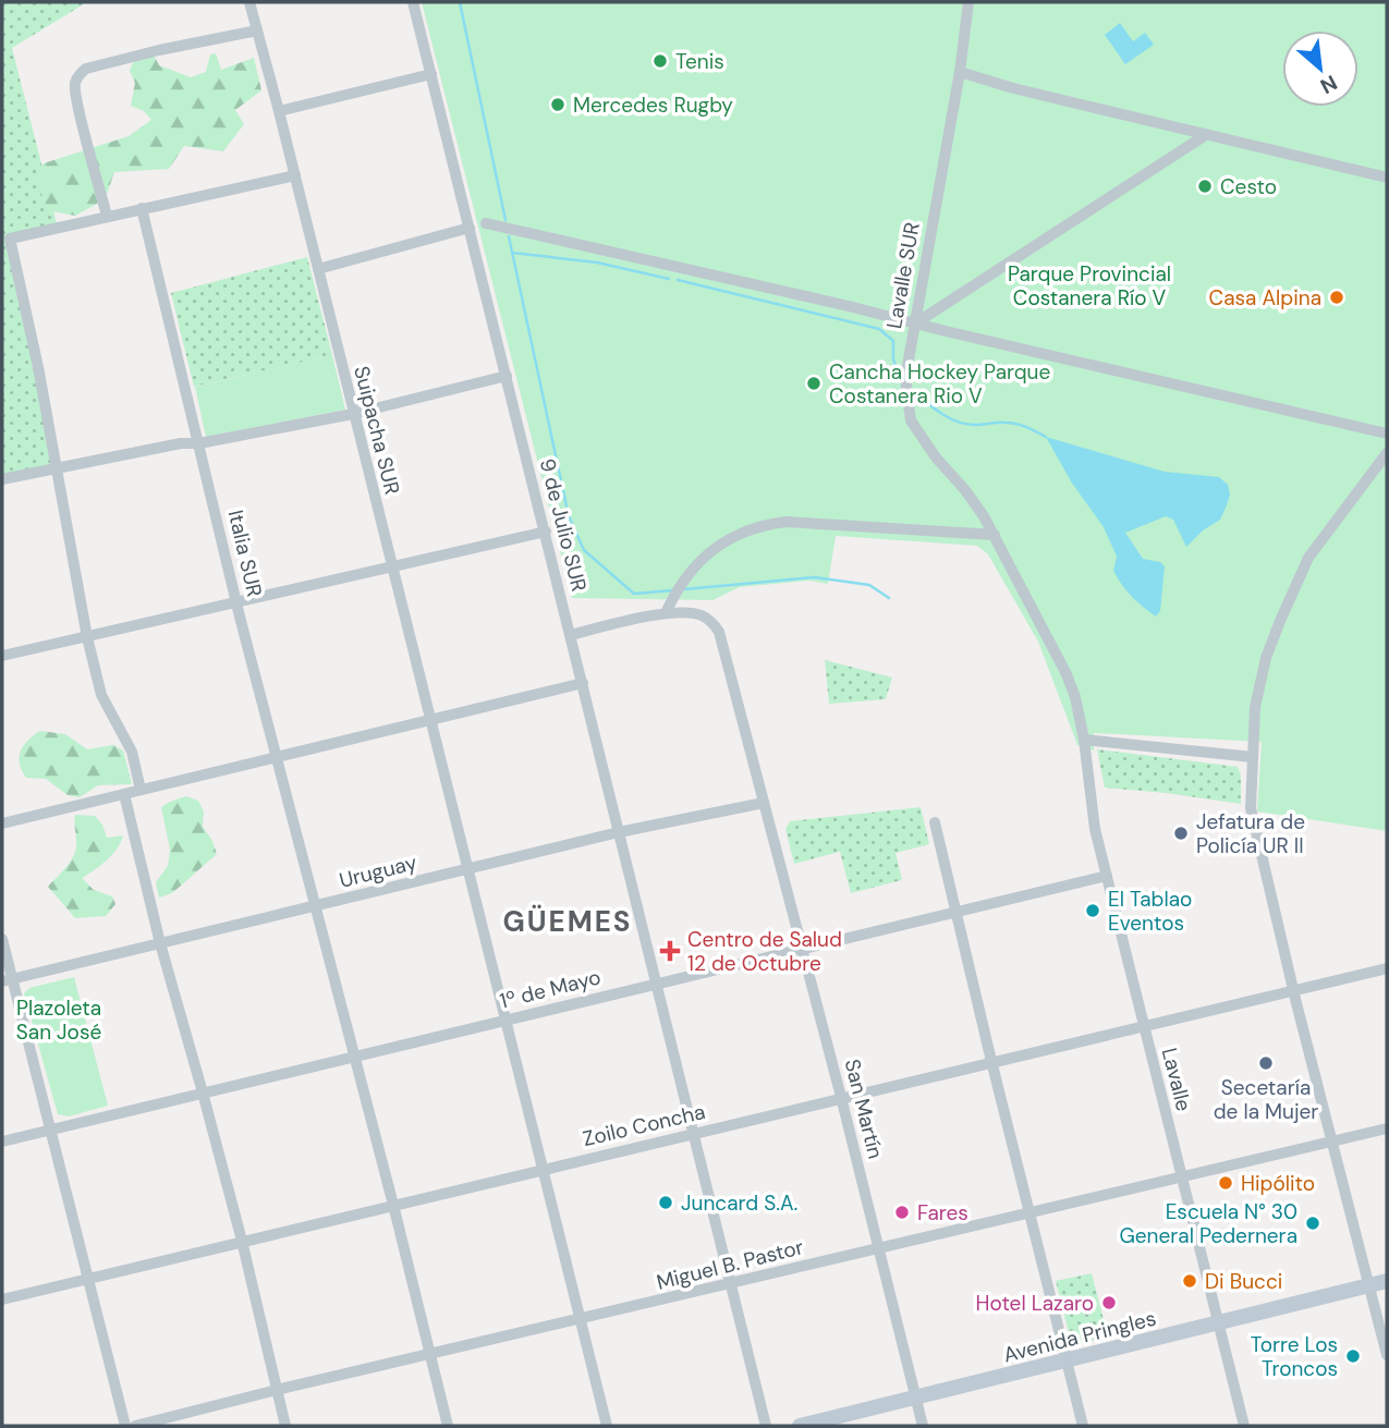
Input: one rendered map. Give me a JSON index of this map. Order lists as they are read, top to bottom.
{
  "streets": {
    "main road": ["Avenida Pringles"],
    "street": [
      "Lavalle SUR",
      "Suipacha SUR",
      "9 de Julio SUR",
      "Italia SUR",
      "Uruguay",
      "1º de Mayo",
      "Lavalle",
      "San Martín",
      "Zoilo Concha",
      "Miguel B. Pastor"
    ]
  },
  "crossings": [
    ["Lavalle SUR", "Lavalle"],
    ["Suipacha SUR", "Uruguay"],
    ["Suipacha SUR", "1º de Mayo"],
    ["Suipacha SUR", "Zoilo Concha"],
    ["Suipacha SUR", "Miguel B. Pastor"],
    ["9 de Julio SUR", "Uruguay"],
    ["9 de Julio SUR", "1º de Mayo"],
    ["9 de Julio SUR", "Zoilo Concha"],
    ["9 de Julio SUR", "Miguel B. Pastor"],
    ["Italia SUR", "Uruguay"],
    ["Italia SUR", "1º de Mayo"],
    ["Italia SUR", "Zoilo Concha"],
    ["Italia SUR", "Miguel B. Pastor"],
    ["Uruguay", "San Martín"],
    ["1º de Mayo", "Lavalle"],
    ["1º de Mayo", "San Martín"],
    ["Lavalle", "Zoilo Concha"],
    ["Lavalle", "Miguel B. Pastor"],
    ["Lavalle", "Avenida Pringles"],
    ["San Martín", "Zoilo Concha"],
    ["San Martín", "Miguel B. Pastor"],
    ["San Martín", "Avenida Pringles"]
  ],
  "districts": ["GÜEMES"],
  "parks": ["Parque Provincial Costanera Río V", "Plazoleta San José"],
  "places": {
    "other": [
      "Tenis",
      "Mercedes Rugby",
      "Cesto",
      "Casa Alpina",
      "Cancha Hockey Parque Costanera Rio V",
      "Jefatura de Policía UR II",
      "El Tablao Eventos",
      "Secetaría de la Mujer",
      "Hipólito",
      "Juncard S.A.",
      "Fares",
      "Escuela N° 30 General Pedernera",
      "Di Bucci",
      "Hotel Lazaro",
      "Torre Los Troncos"
    ],
    "health": ["Centro de Salud 12 de Octubre"]
  },
  "north": "bottom right"
}
